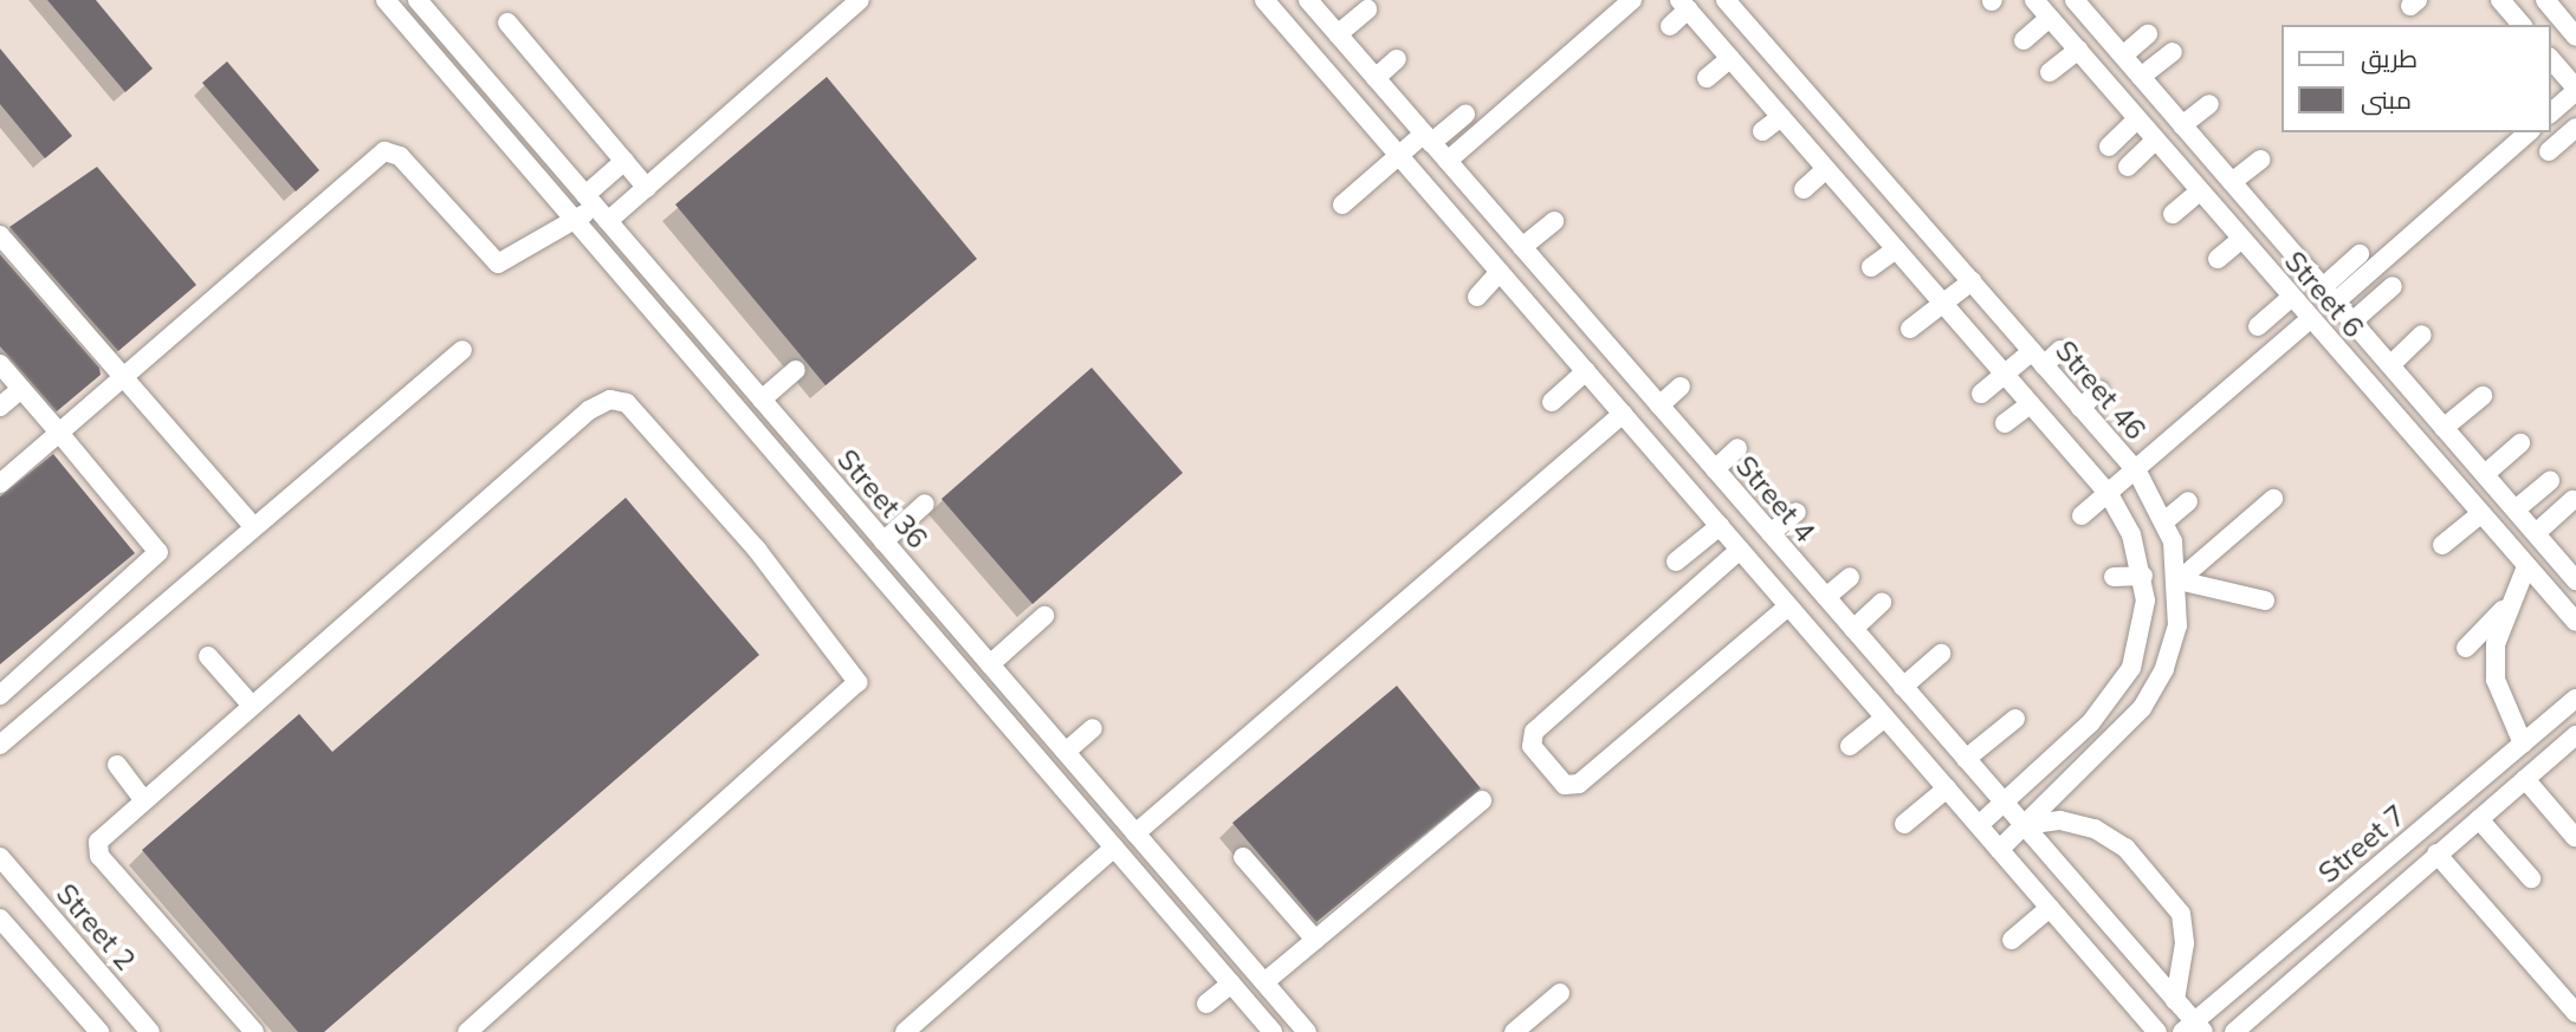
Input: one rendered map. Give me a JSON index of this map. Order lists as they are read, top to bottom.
{
  "streets": {
    "street": [
      "Street 6",
      "Street 46",
      "Street 36",
      "Street 4",
      "Street 7",
      "Street 2"
    ]
  },
  "crossings": [
    ["Street 46", "Street 4"],
    ["Street 4", "Street 7"]
  ],
  "legend": ["طريق", "مبنى"]
}
